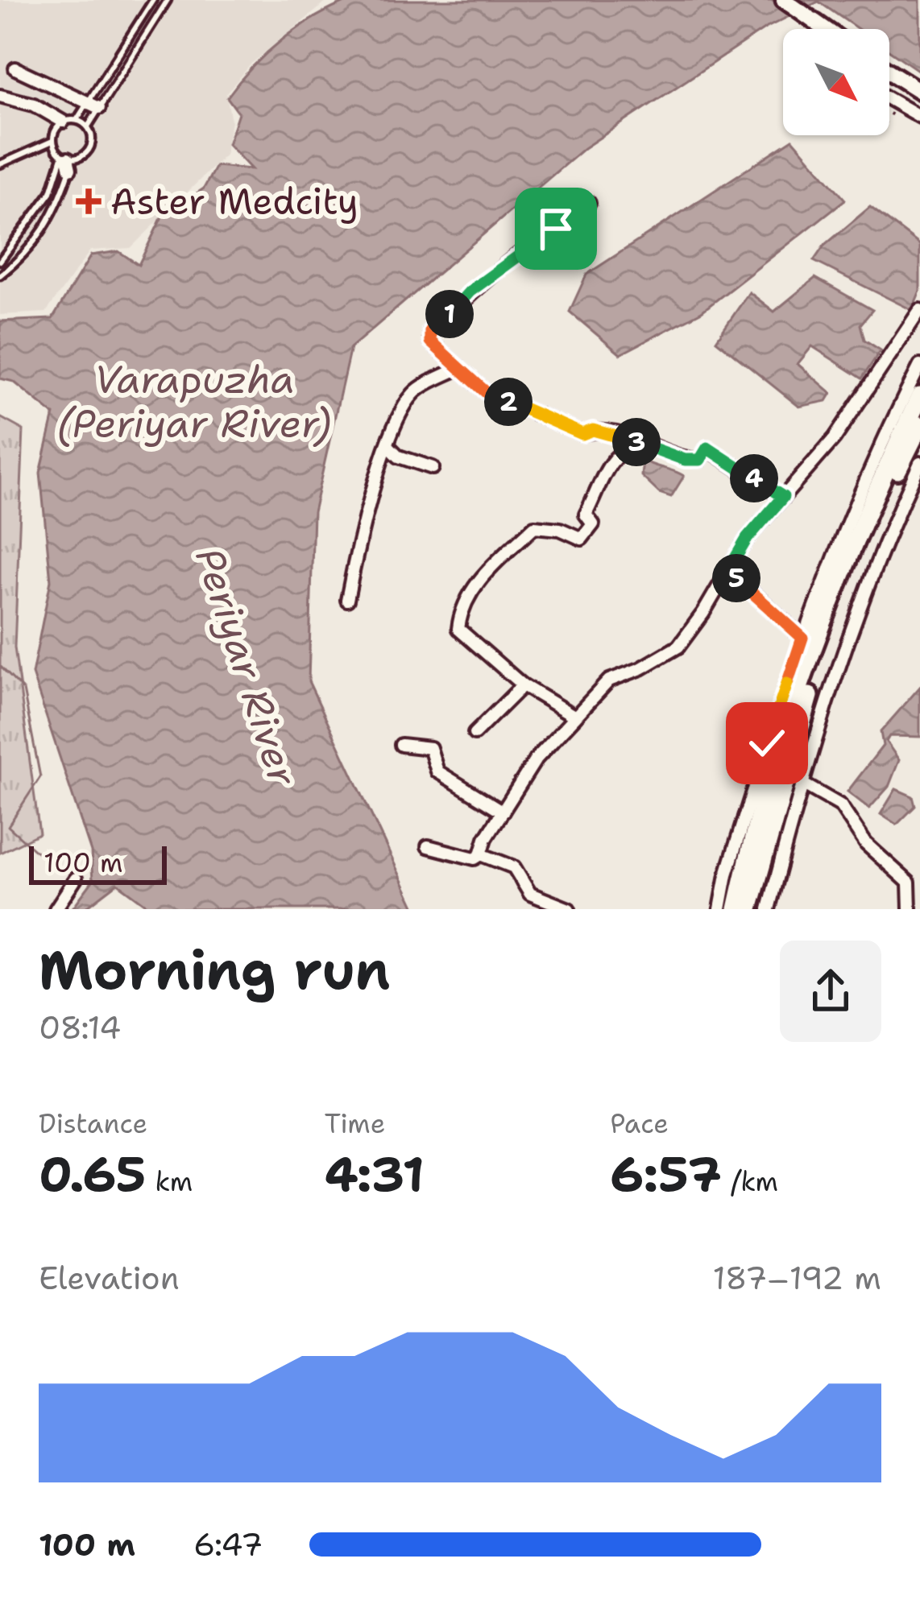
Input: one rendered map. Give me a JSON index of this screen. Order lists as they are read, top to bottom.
{
  "water": ["Varapuzha (Periyar River)", "Periyar River"],
  "places": {
    "health": ["Aster Medcity"]
  },
  "scale_bar": "100 m",
  "north": "bottom right",
  "page": {
    "pins": [
      "1",
      "2",
      "3",
      "4",
      "5"
    ],
    "scale": "100 m",
    "heading": ["Morning run", "08:14"],
    "stats": [
      ["Distance", "0.65 km"],
      ["Time", "4:31"],
      ["Pace", "6:57 /km"]
    ],
    "chart": ["Elevation", "187–192 m"],
    "list": [
      {
        "name": "100 m",
        "note": "6:47"
      }
    ]
  }
}
